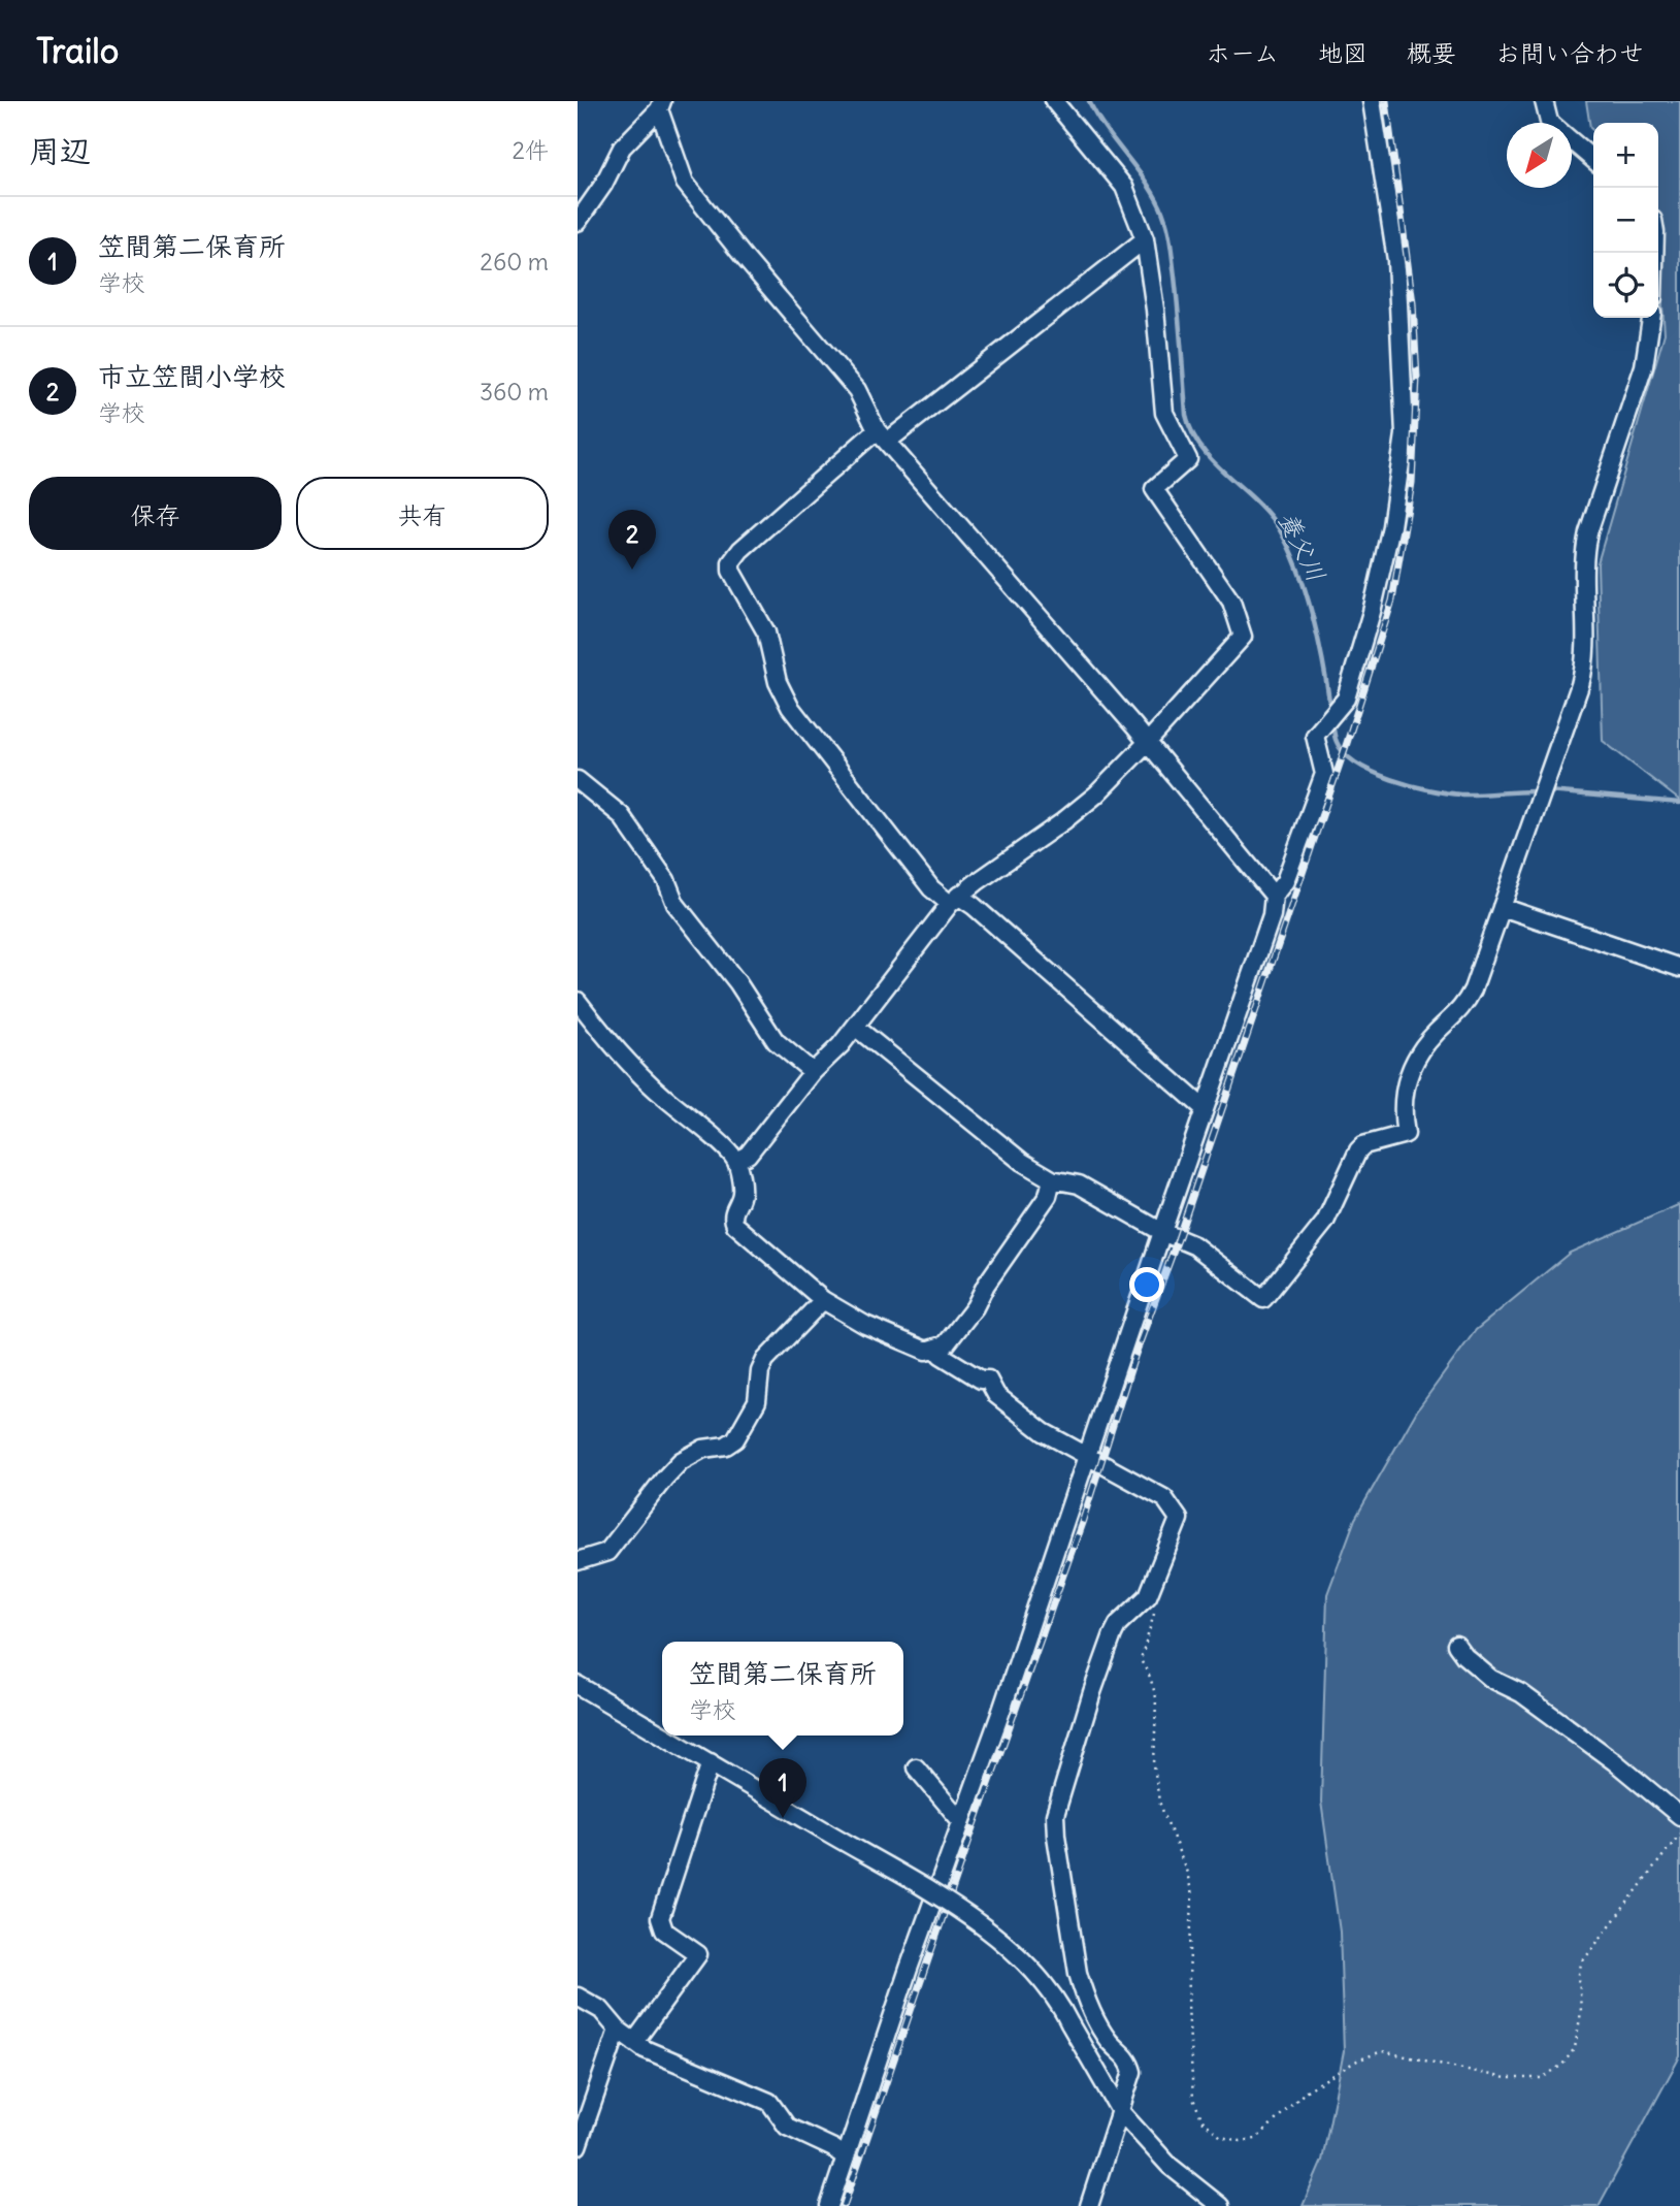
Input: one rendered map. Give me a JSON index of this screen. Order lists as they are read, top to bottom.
{
  "water": ["養父川"],
  "north": "bottom left",
  "page": {
    "header": "Trailo",
    "nav": [
      "ホーム",
      "地図",
      "概要",
      "お問い合わせ"
    ],
    "heading": ["周辺", "2件"],
    "map_buttons": ["+", "−"],
    "list": [
      {
        "mark": "1",
        "name": "笠間第二保育所",
        "note": "学校",
        "value": "260 m"
      },
      {
        "mark": "2",
        "name": "市立笠間小学校",
        "note": "学校",
        "value": "360 m"
      }
    ],
    "buttons": ["保存", "共有"],
    "pins": ["2", "1"],
    "popup": ["笠間第二保育所", "学校"]
  }
}
